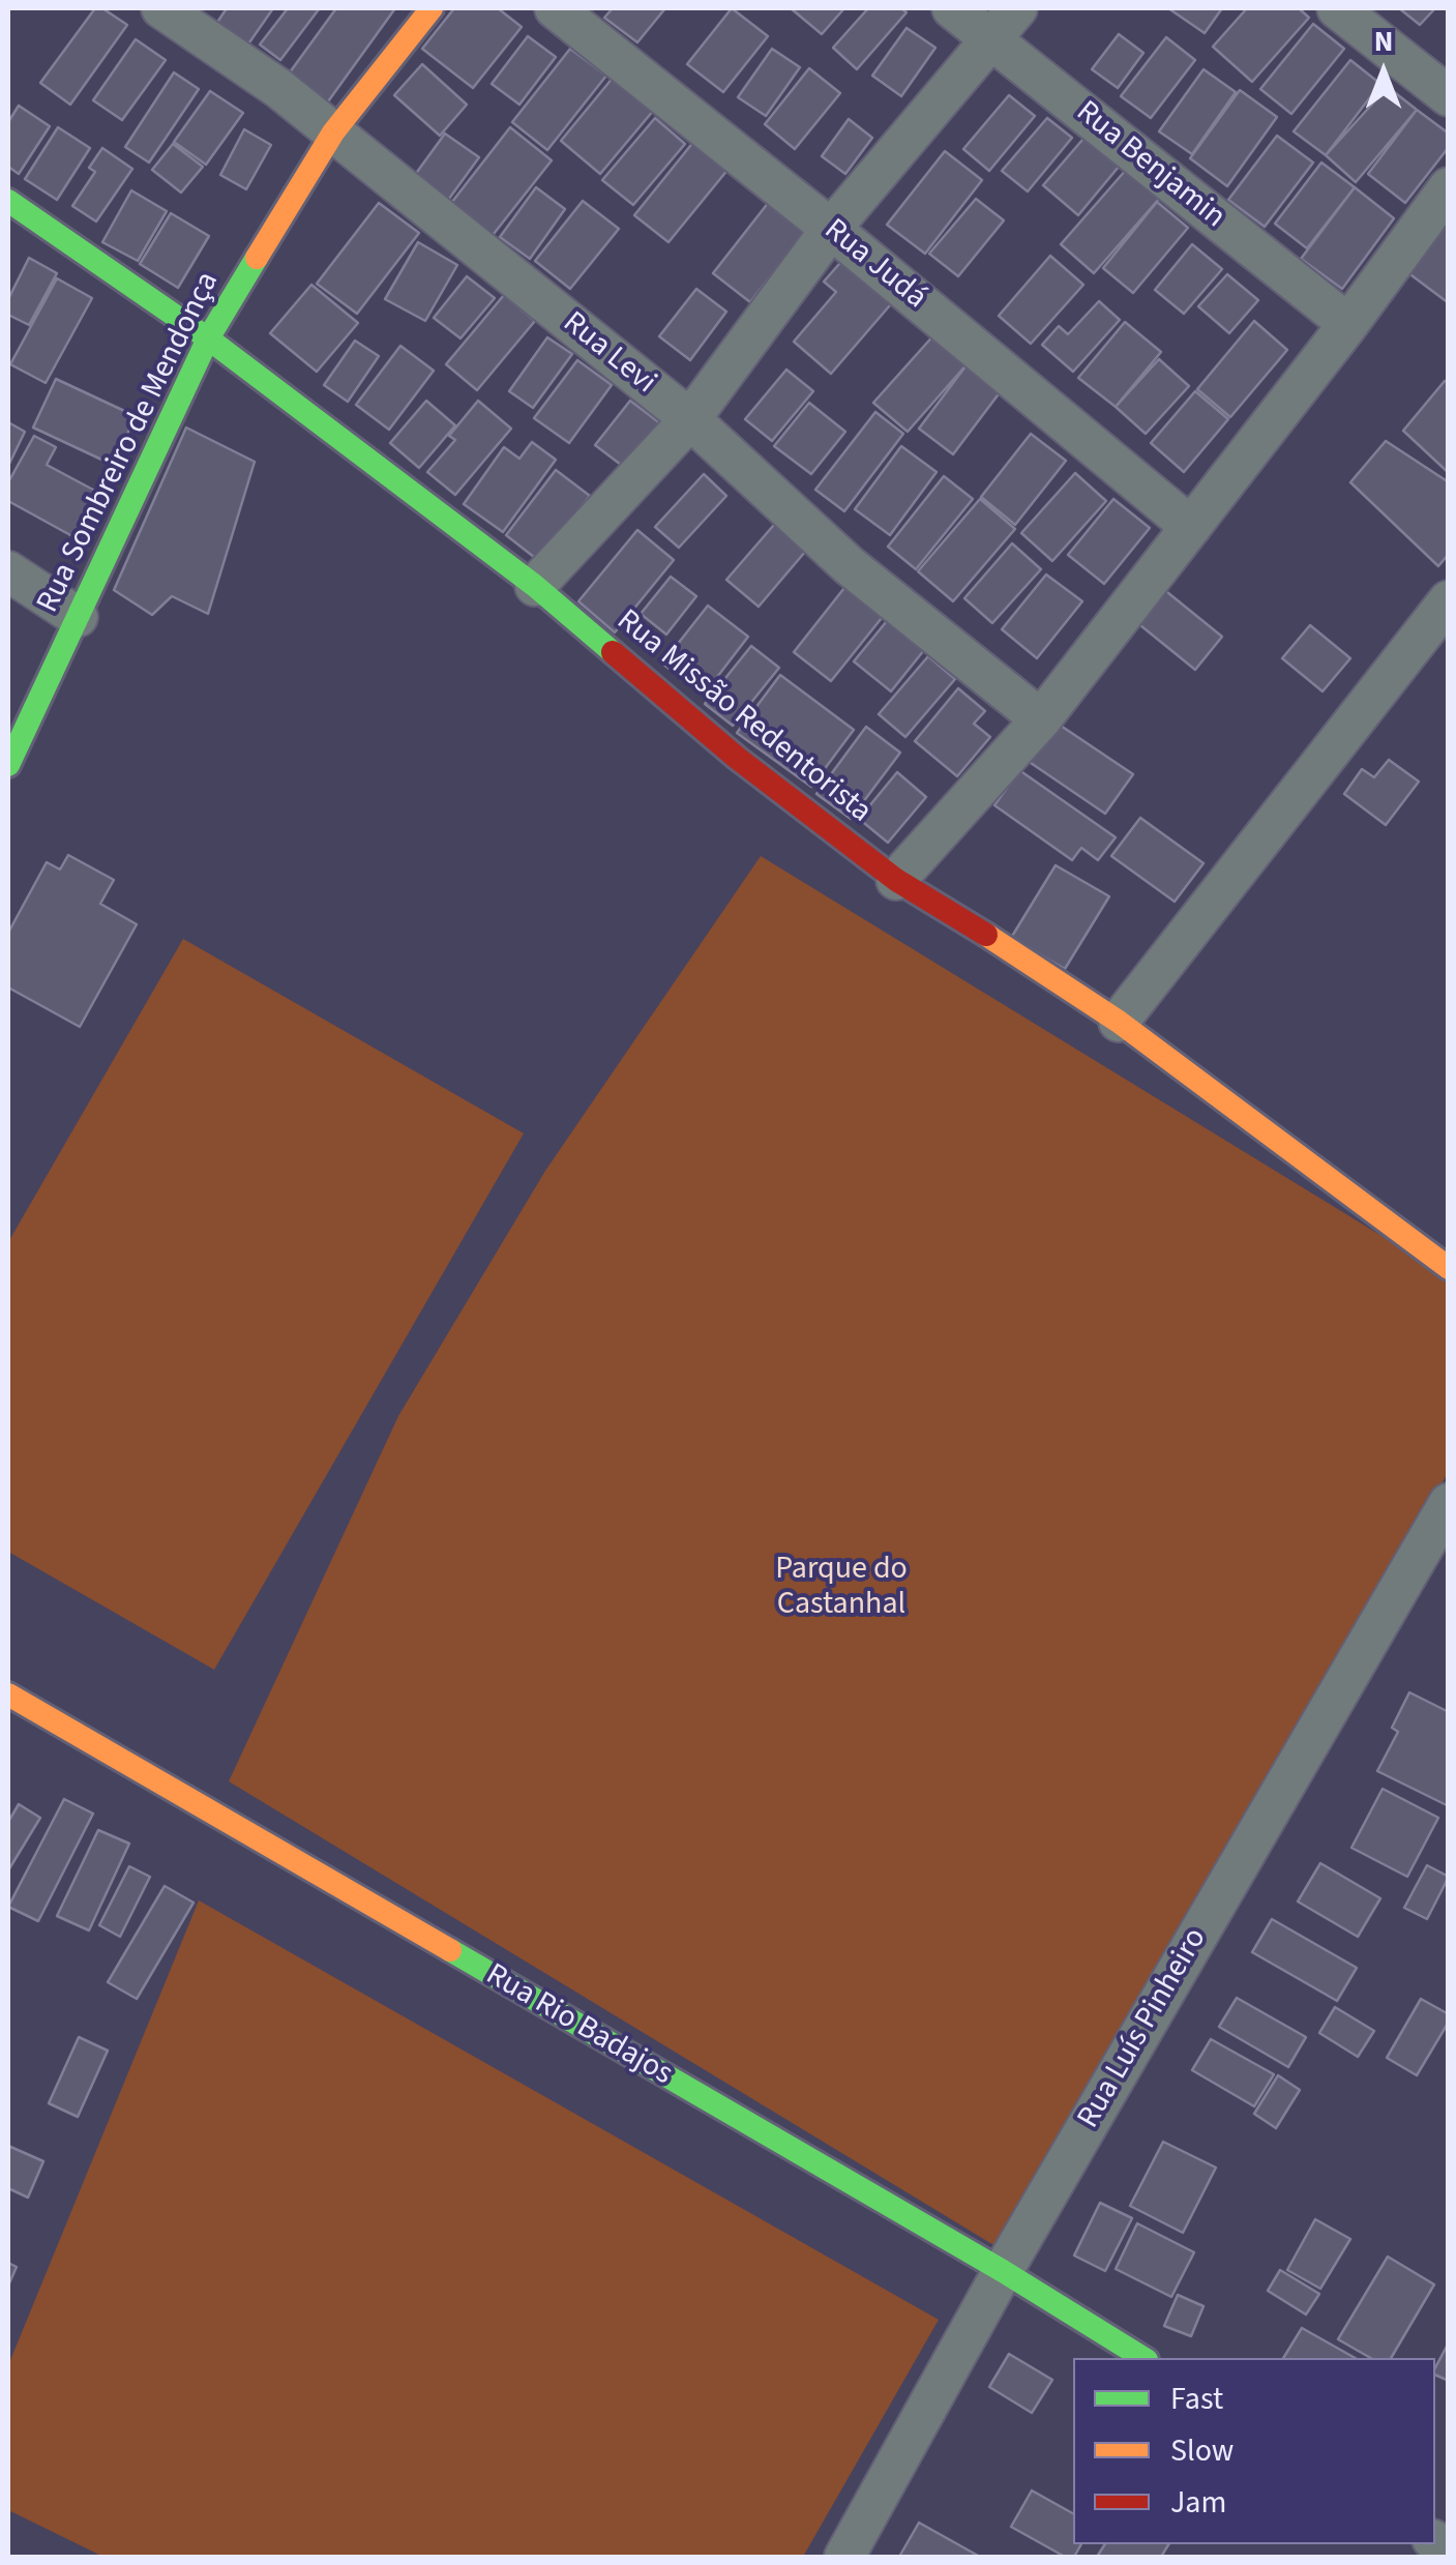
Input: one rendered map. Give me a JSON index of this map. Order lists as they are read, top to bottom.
{
  "streets": {
    "street": [
      "Rua Benjamin",
      "Rua Judá",
      "Rua Levi",
      "Rua Sombreiro de Mendonça",
      "Rua Missão Redentorista",
      "Rua Rio Badajos",
      "Rua Luís Pinheiro"
    ]
  },
  "crossings": [
    ["Rua Levi", "Rua Sombreiro de Mendonça"],
    ["Rua Sombreiro de Mendonça", "Rua Missão Redentorista"],
    ["Rua Rio Badajos", "Rua Luís Pinheiro"]
  ],
  "parks": ["Parque do Castanhal"],
  "legend": ["Fast", "Slow", "Jam"],
  "north": "top"
}
